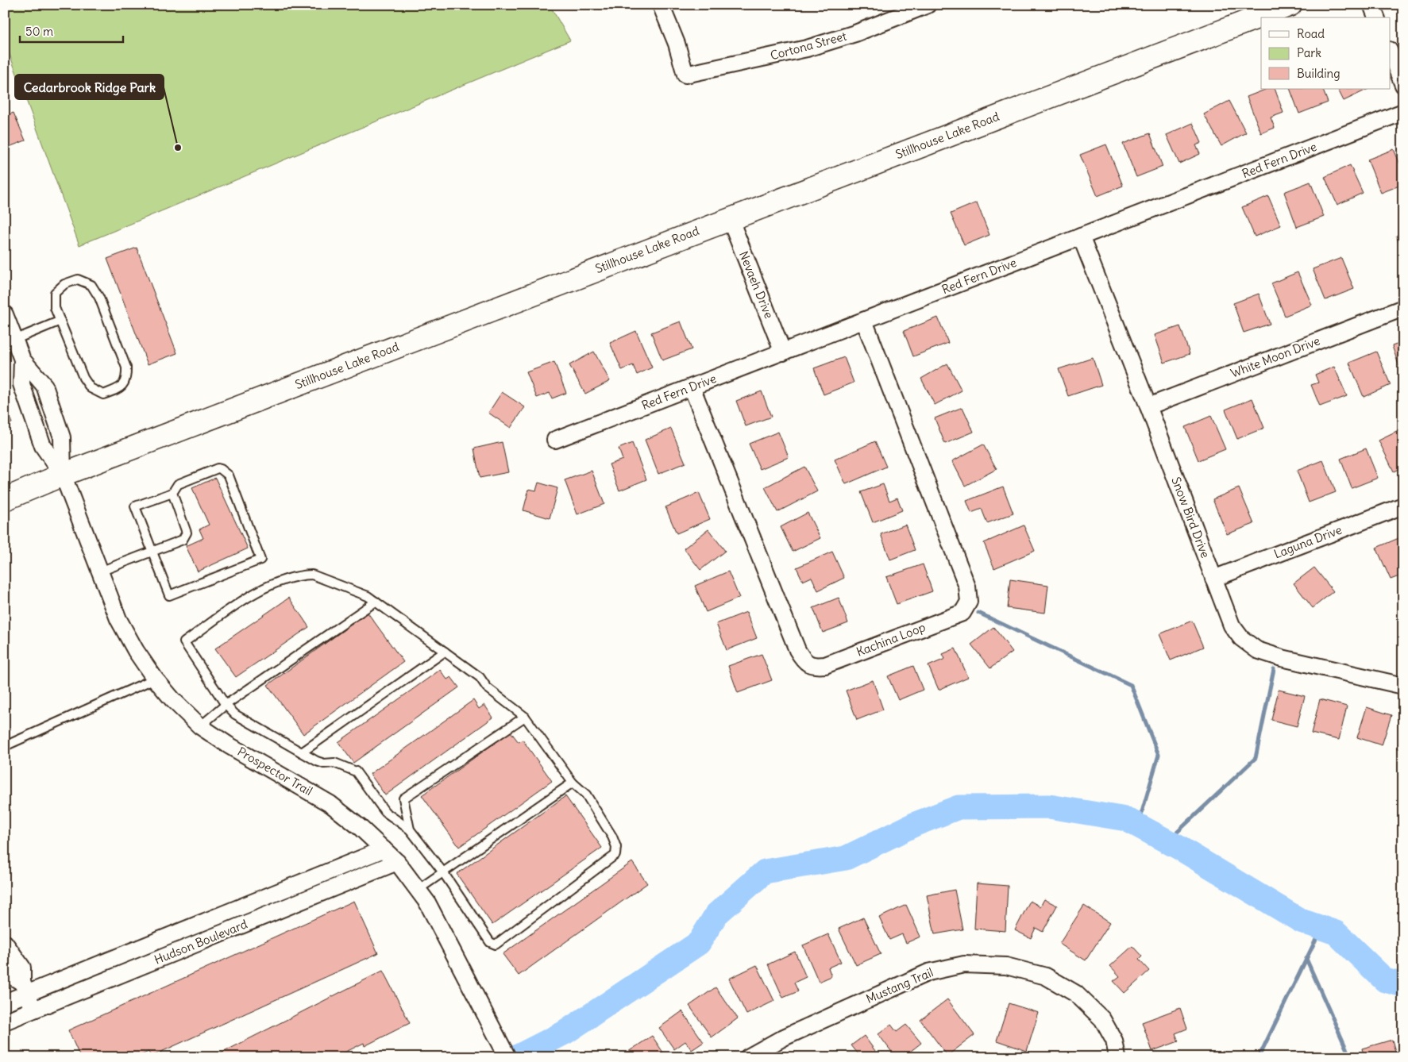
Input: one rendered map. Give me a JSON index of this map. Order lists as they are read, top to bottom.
{
  "streets": {
    "main road": ["Stillhouse Lake Road"],
    "street": [
      "Cortona Street",
      "Red Fern Drive",
      "Nevaeh Drive",
      "White Moon Drive",
      "Snow Bird Drive",
      "Laguna Drive",
      "Kachina Loop",
      "Prospector Trail",
      "Hudson Boulevard",
      "Mustang Trail"
    ]
  },
  "crossings": [
    ["Stillhouse Lake Road", "Nevaeh Drive"],
    ["Stillhouse Lake Road", "Prospector Trail"],
    ["Red Fern Drive", "Nevaeh Drive"],
    ["Red Fern Drive", "Snow Bird Drive"],
    ["Red Fern Drive", "Kachina Loop"],
    ["White Moon Drive", "Snow Bird Drive"],
    ["Snow Bird Drive", "Laguna Drive"],
    ["Prospector Trail", "Hudson Boulevard"]
  ],
  "places": ["Cedarbrook Ridge Park"],
  "legend": ["Road", "Park", "Building"],
  "scale_bar": "50 m"
}
